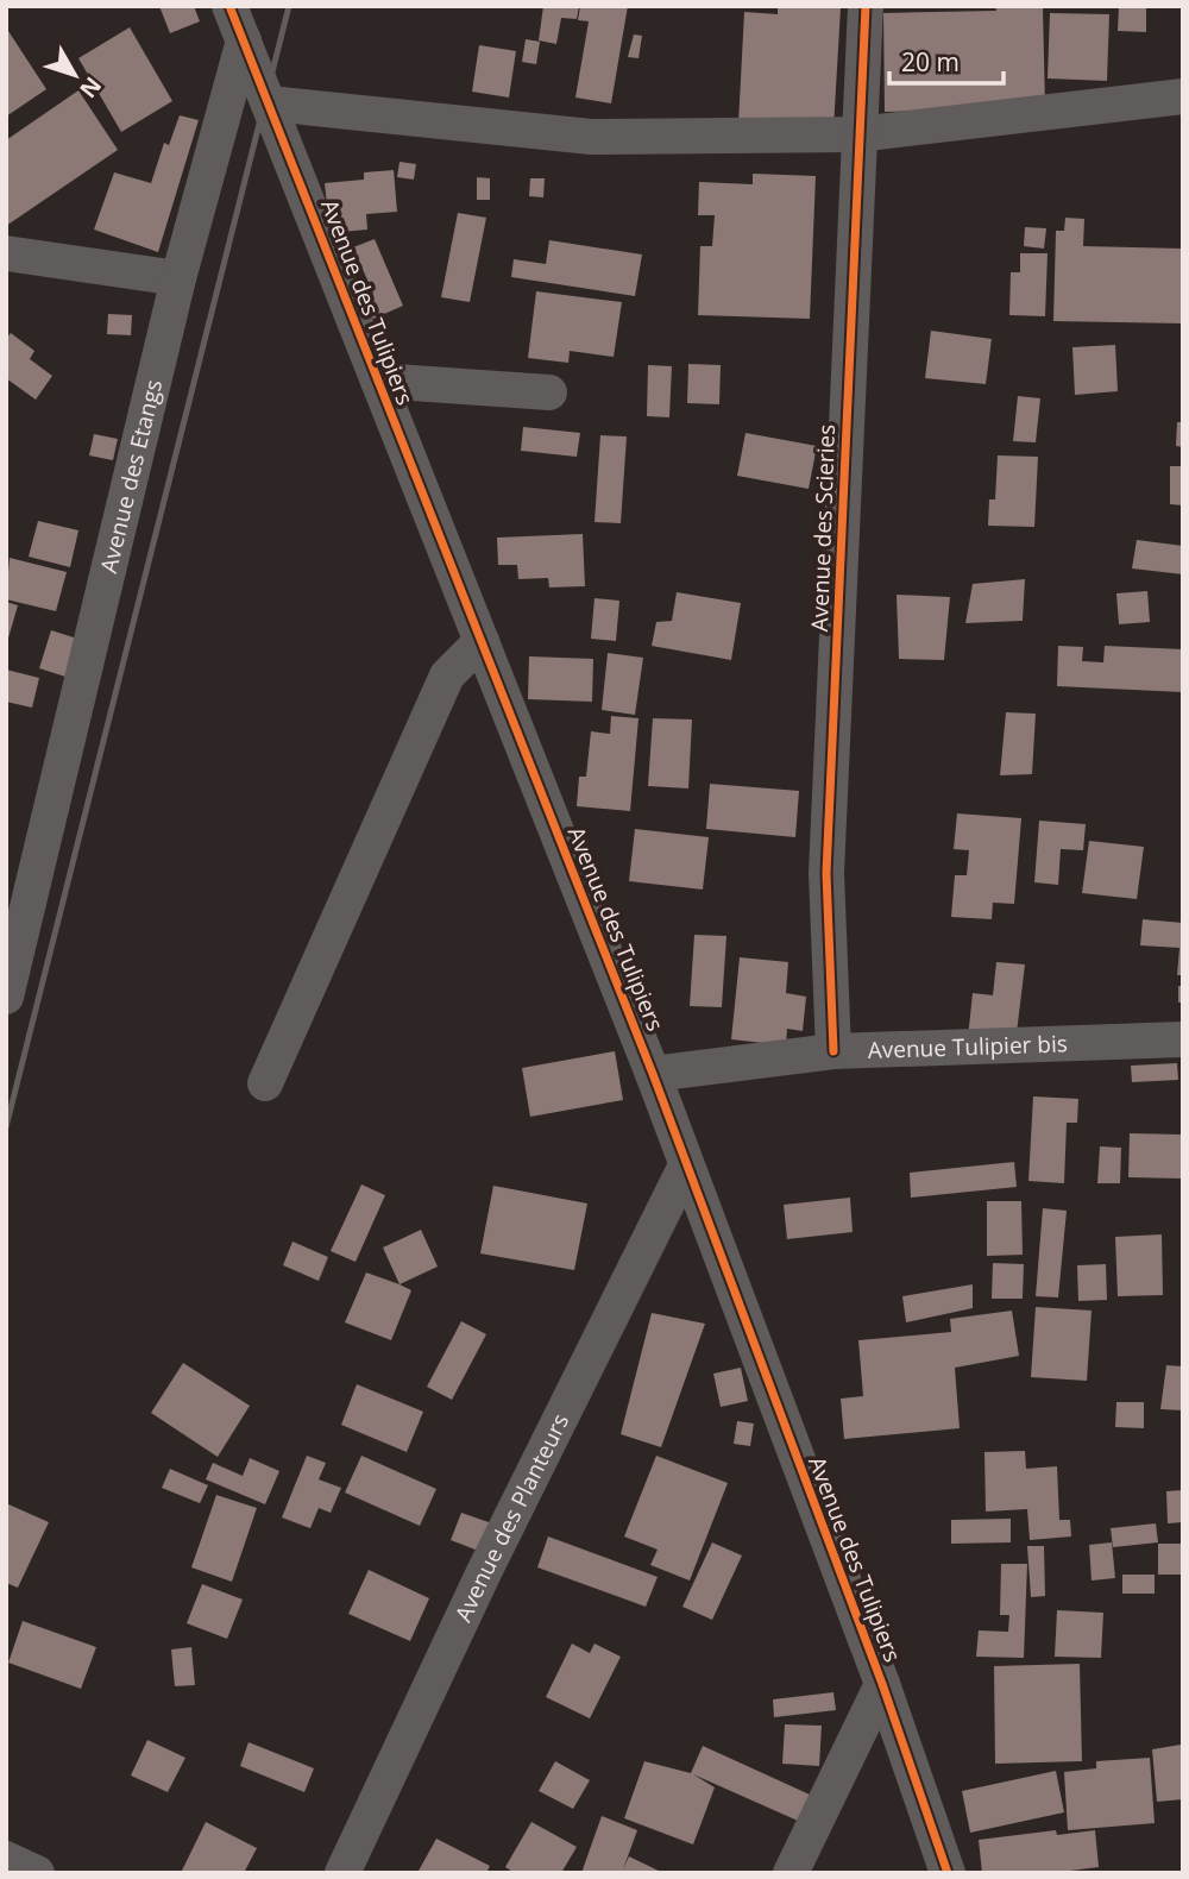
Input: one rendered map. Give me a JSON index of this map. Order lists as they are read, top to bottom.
{
  "streets": {
    "street": [
      "Avenue des Tulipiers",
      "Avenue des Etangs",
      "Avenue des Scieries",
      "Avenue Tulipier bis",
      "Avenue des Planteurs"
    ]
  },
  "crossings": [
    ["Avenue des Tulipiers", "Avenue des Etangs"],
    ["Avenue des Tulipiers", "Avenue Tulipier bis"],
    ["Avenue des Tulipiers", "Avenue des Planteurs"],
    ["Avenue des Scieries", "Avenue Tulipier bis"]
  ],
  "scale_bar": "20 m",
  "north": "bottom right"
}
